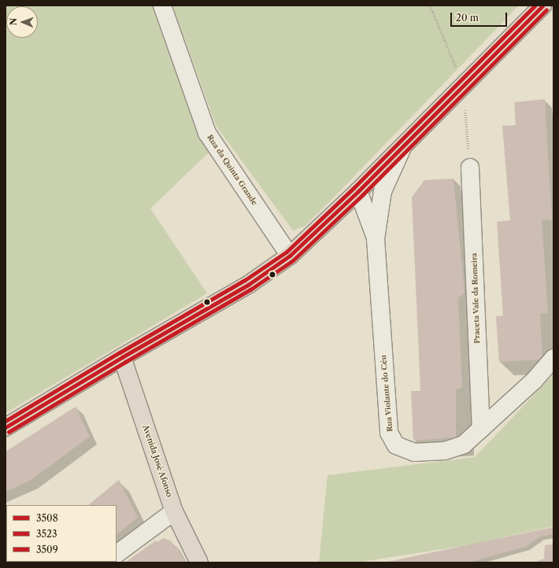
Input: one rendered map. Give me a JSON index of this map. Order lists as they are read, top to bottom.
{
  "streets": {
    "main road": ["Avenida José Afonso"],
    "street": ["Rua da Quinta Grande", "Praceta Vale da Romeira", "Rua Violante do Céu"]
  },
  "crossings": [
    ["Praceta Vale da Romeira", "Rua Violante do Céu"]
  ],
  "lines": ["transit line 3508", "transit line 3509", "transit line 3523"],
  "legend": ["3508", "3523", "3509"],
  "scale_bar": "20 m",
  "north": "left"
}
